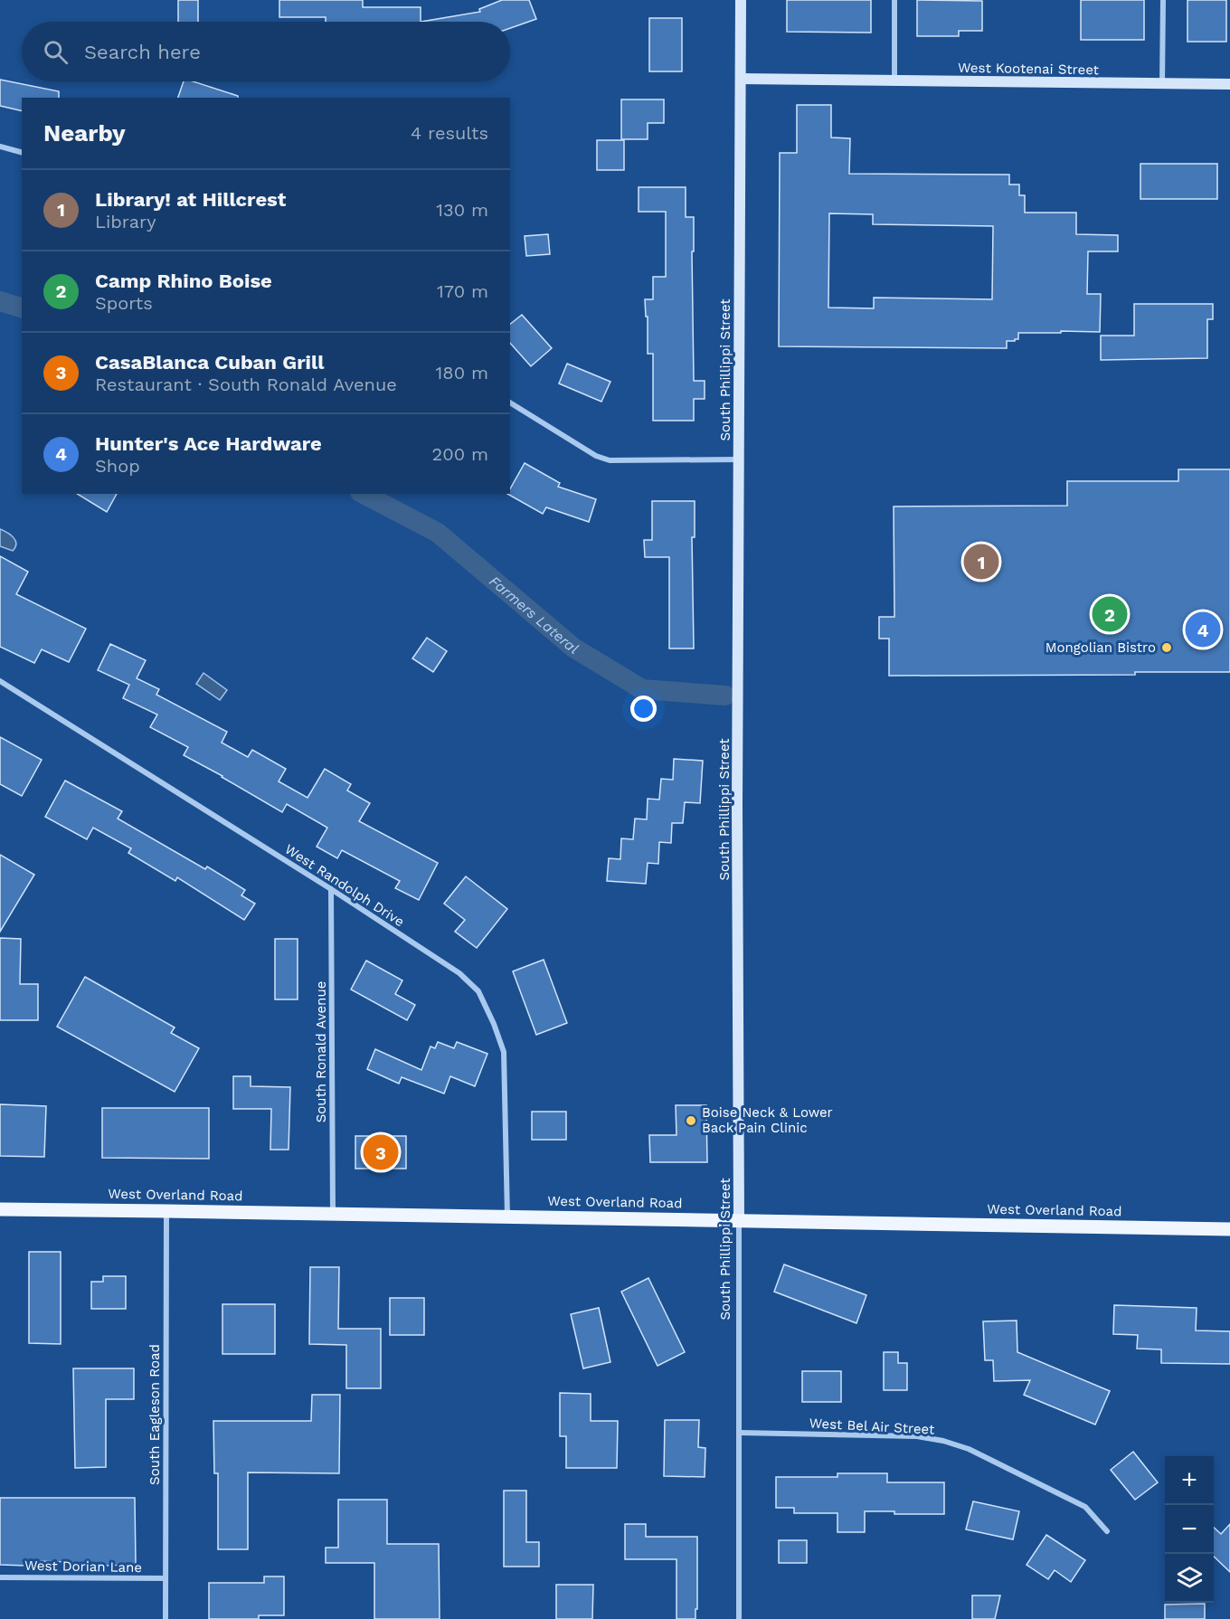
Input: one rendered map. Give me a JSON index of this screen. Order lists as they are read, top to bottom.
{
  "streets": {
    "main road": ["West Overland Road"],
    "street": [
      "West Kootenai Street",
      "South Phillippi Street",
      "West Randolph Drive",
      "South Ronald Avenue",
      "South Eagleson Road",
      "West Bel Air Street",
      "West Dorian Lane"
    ]
  },
  "crossings": [
    ["West Kootenai Street", "South Phillippi Street"],
    ["South Phillippi Street", "West Overland Road"],
    ["South Phillippi Street", "West Bel Air Street"],
    ["West Randolph Drive", "South Ronald Avenue"],
    ["West Randolph Drive", "West Overland Road"],
    ["South Ronald Avenue", "West Overland Road"],
    ["West Overland Road", "South Eagleson Road"],
    ["South Eagleson Road", "West Dorian Lane"]
  ],
  "water": ["Farmers Lateral"],
  "places": ["Mongolian Bistro", "Boise Neck & Lower Back Pain Clinic"],
  "page": {
    "search": "Search here",
    "heading": ["Nearby", "4 results"],
    "list": [
      {
        "mark": "1",
        "name": "Library! at Hillcrest",
        "note": "Library",
        "value": "130 m"
      },
      {
        "mark": "2",
        "name": "Camp Rhino Boise",
        "note": "Sports",
        "value": "170 m"
      },
      {
        "mark": "3",
        "name": "CasaBlanca Cuban Grill",
        "note": "Restaurant · South Ronald Avenue",
        "value": "180 m"
      },
      {
        "mark": "4",
        "name": "Hunter's Ace Hardware",
        "note": "Shop",
        "value": "200 m"
      }
    ],
    "pins": [
      "1",
      "2",
      "4",
      "3"
    ],
    "map_buttons": ["+", "−"]
  }
}
